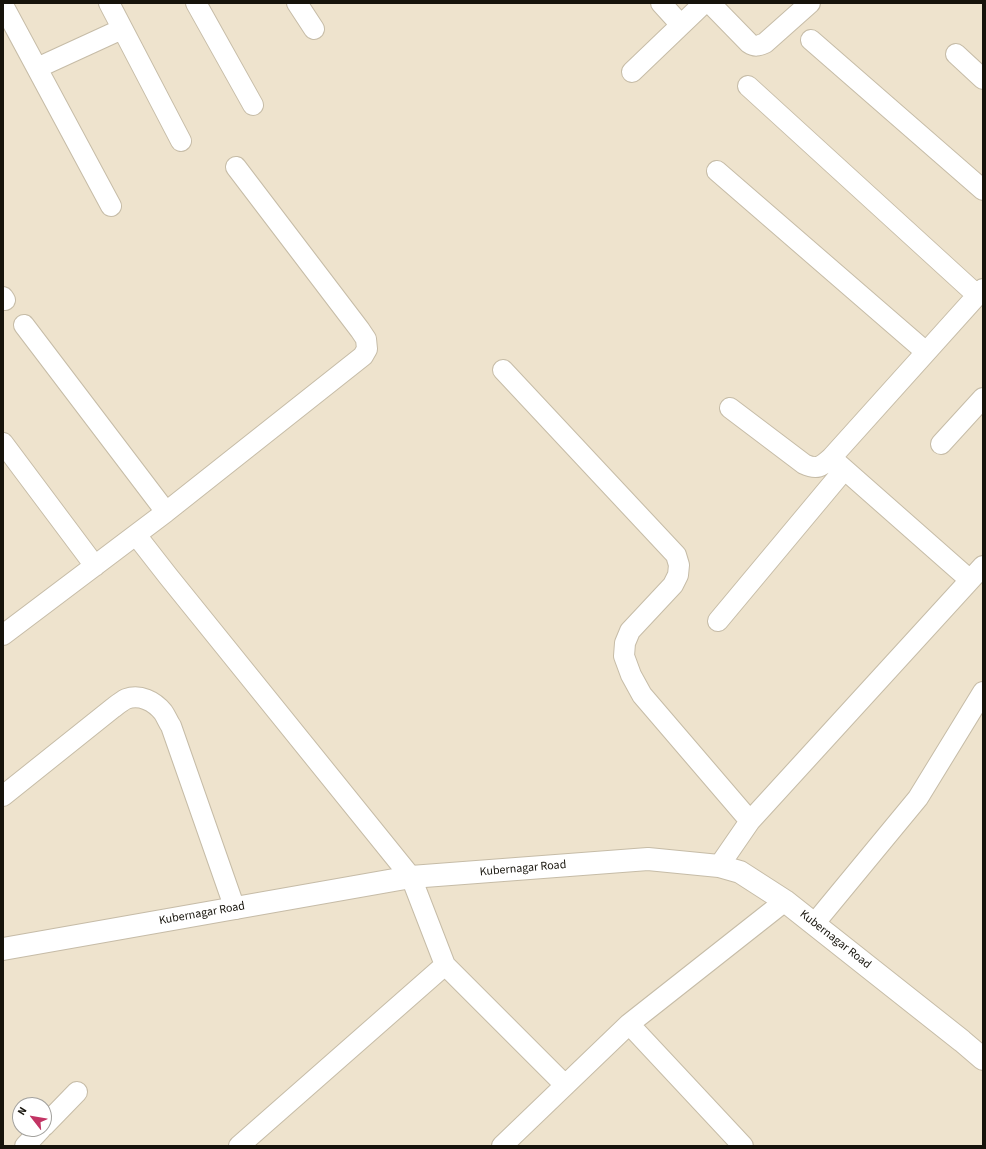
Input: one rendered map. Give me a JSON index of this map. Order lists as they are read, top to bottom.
{
  "streets": {
    "street": ["Kubernagar Road"]
  },
  "north": "top left"
}
